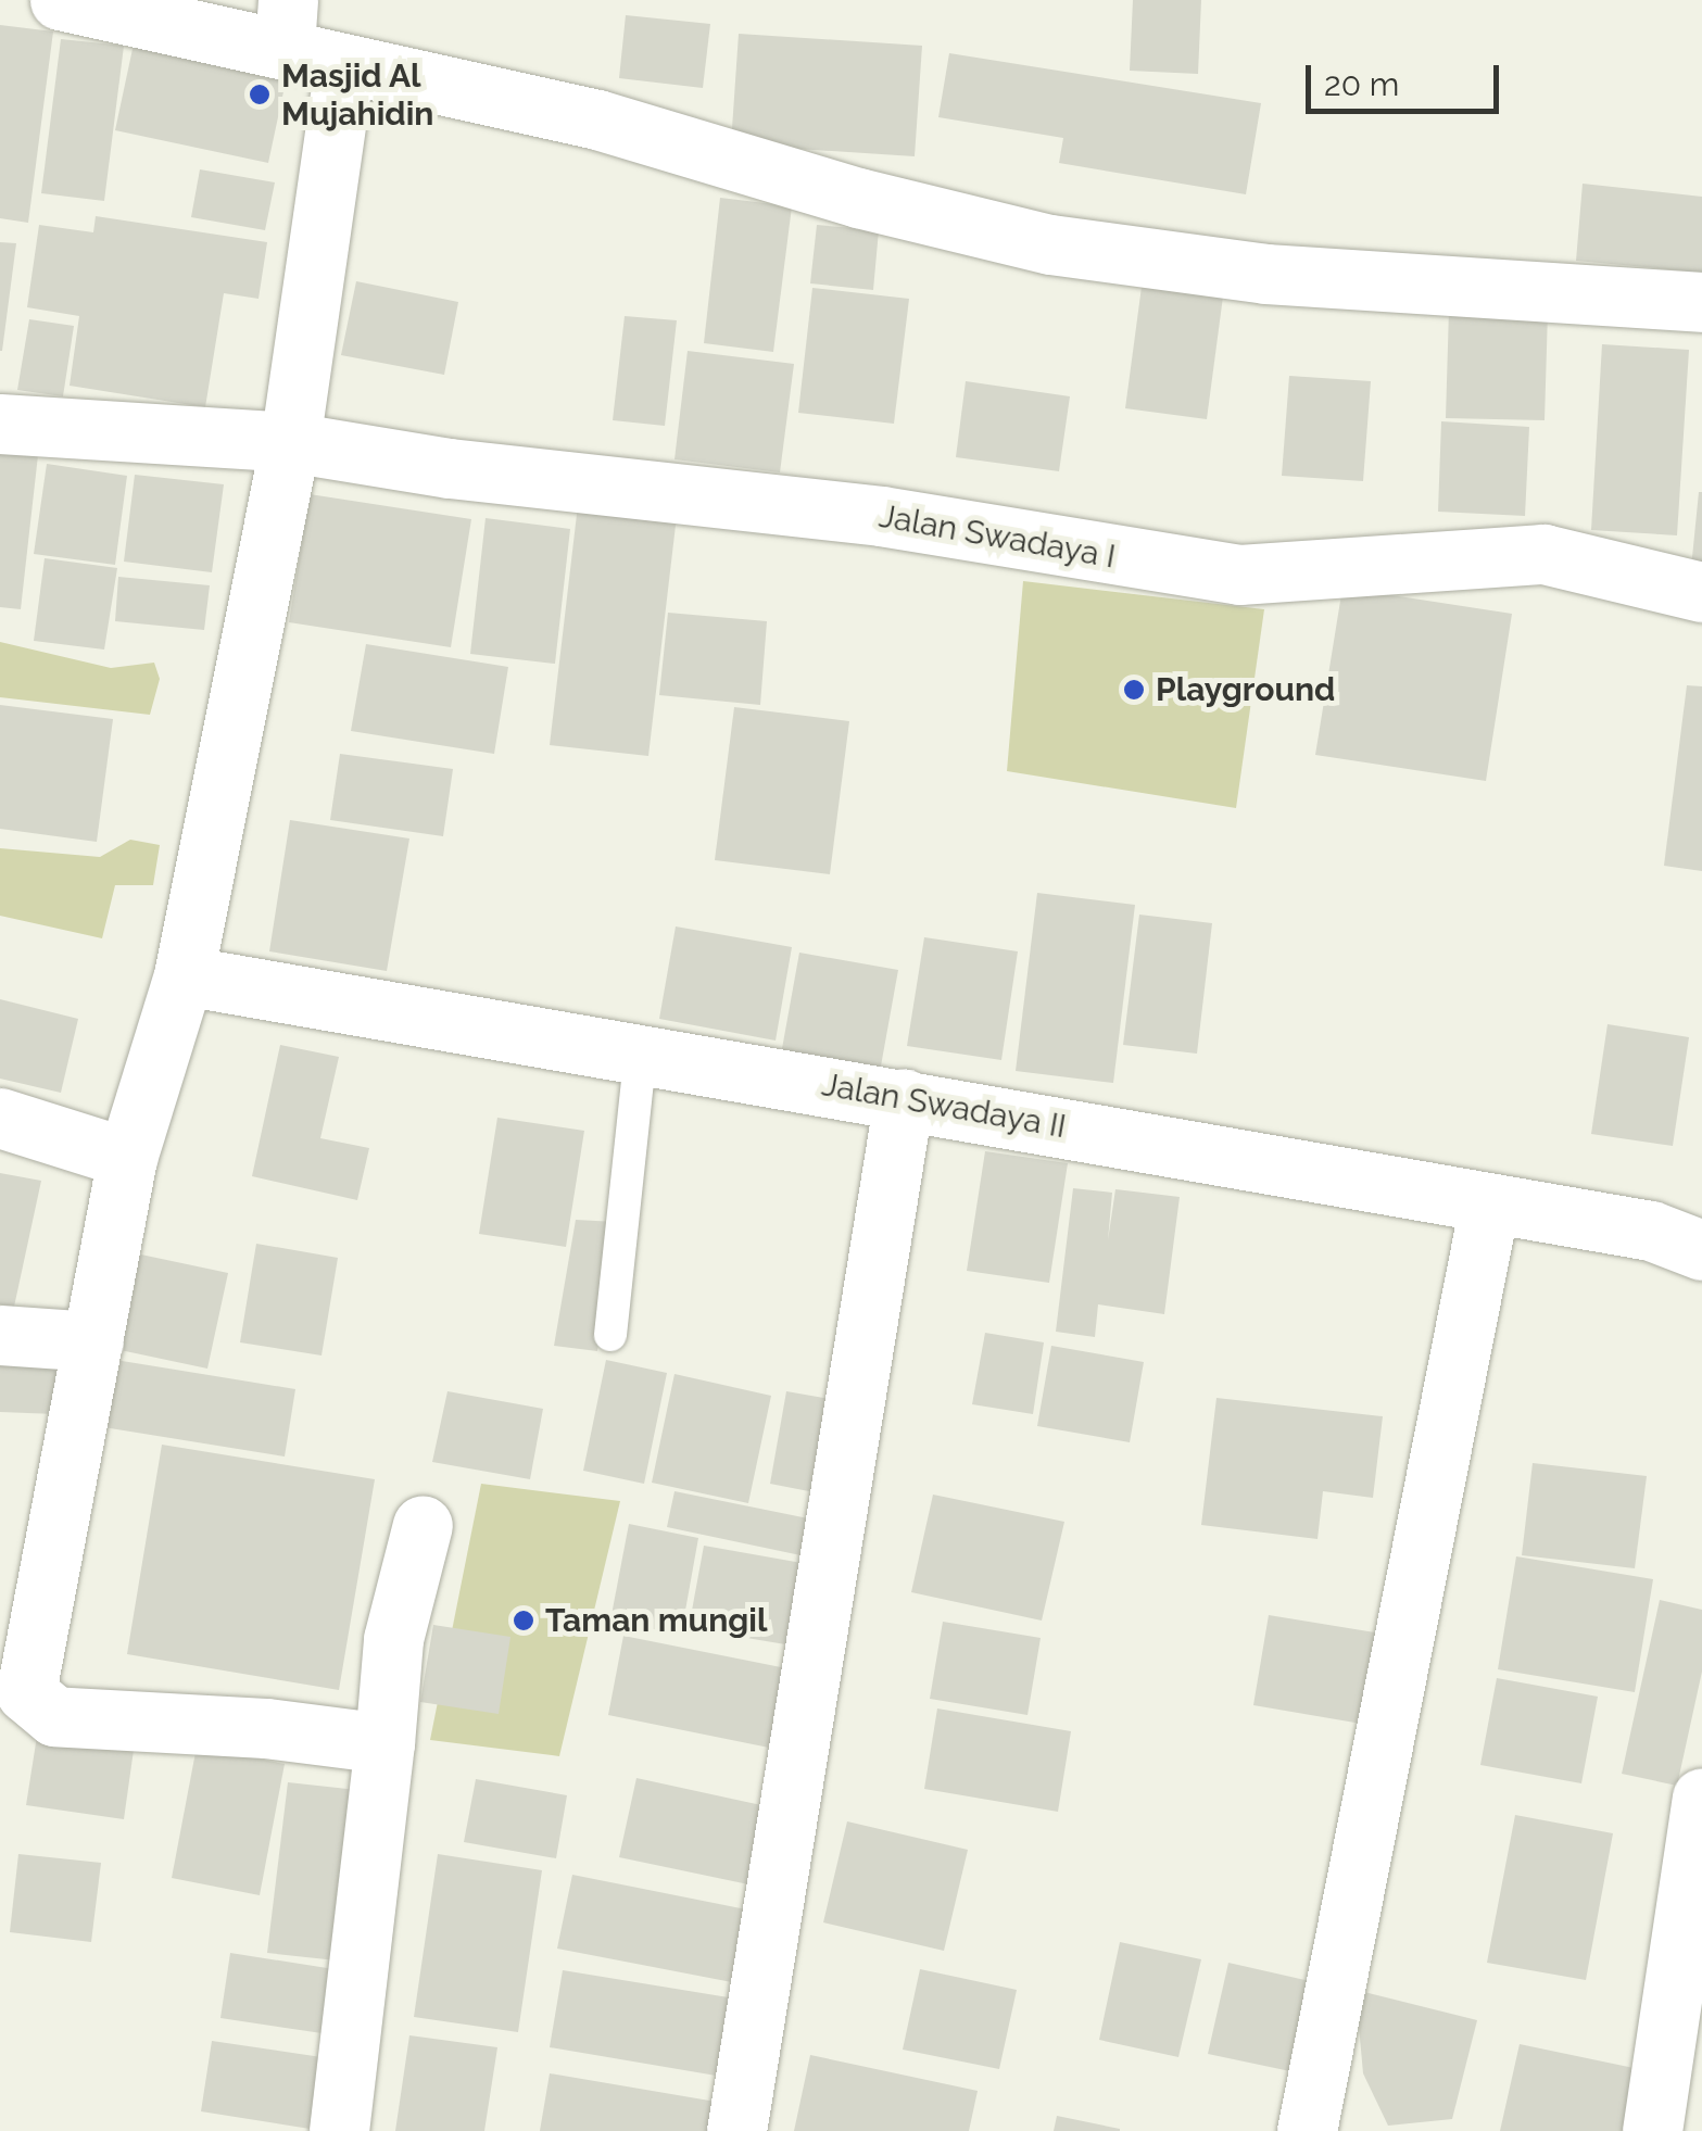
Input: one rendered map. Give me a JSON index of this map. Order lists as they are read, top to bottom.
{
  "streets": {
    "street": ["Jalan Swadaya I", "Jalan Swadaya II"]
  },
  "places": ["Masjid Al Mujahidin", "Playground", "Taman mungil"],
  "scale_bar": "20 m"
}
